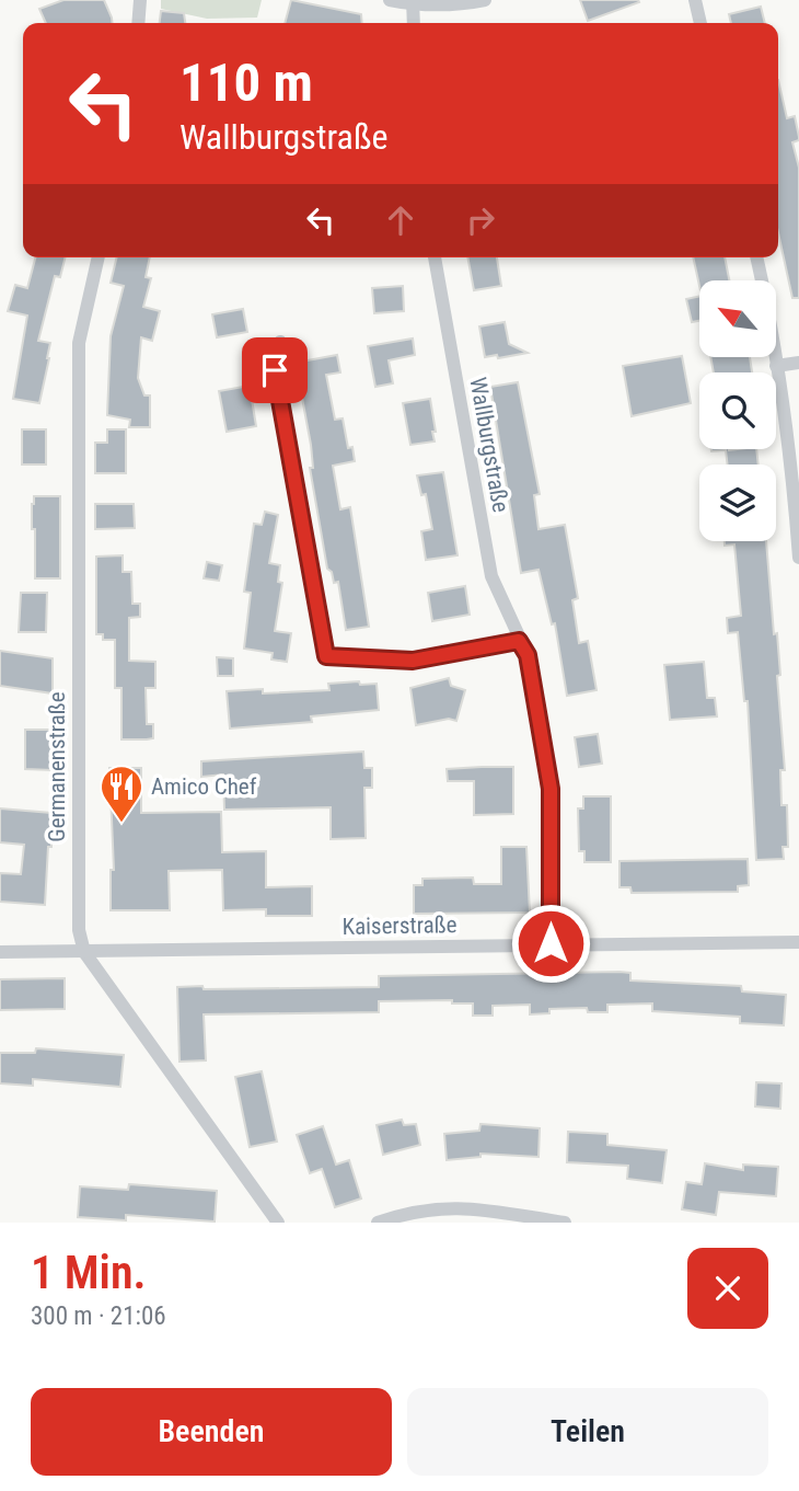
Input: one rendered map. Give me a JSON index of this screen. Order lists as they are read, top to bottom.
{
  "streets": {
    "street": ["Wallburgstraße", "Germanenstraße", "Kaiserstraße"]
  },
  "crossings": [
    ["Wallburgstraße", "Kaiserstraße"],
    ["Germanenstraße", "Kaiserstraße"]
  ],
  "places": {
    "restaurant": ["Amico Chef"]
  },
  "north": "top left",
  "page": {
    "turn": ["110 m", "Wallburgstraße"],
    "heading": ["1 Min.", "300 m · 21:06"],
    "buttons": ["Beenden", "Teilen"]
  }
}
